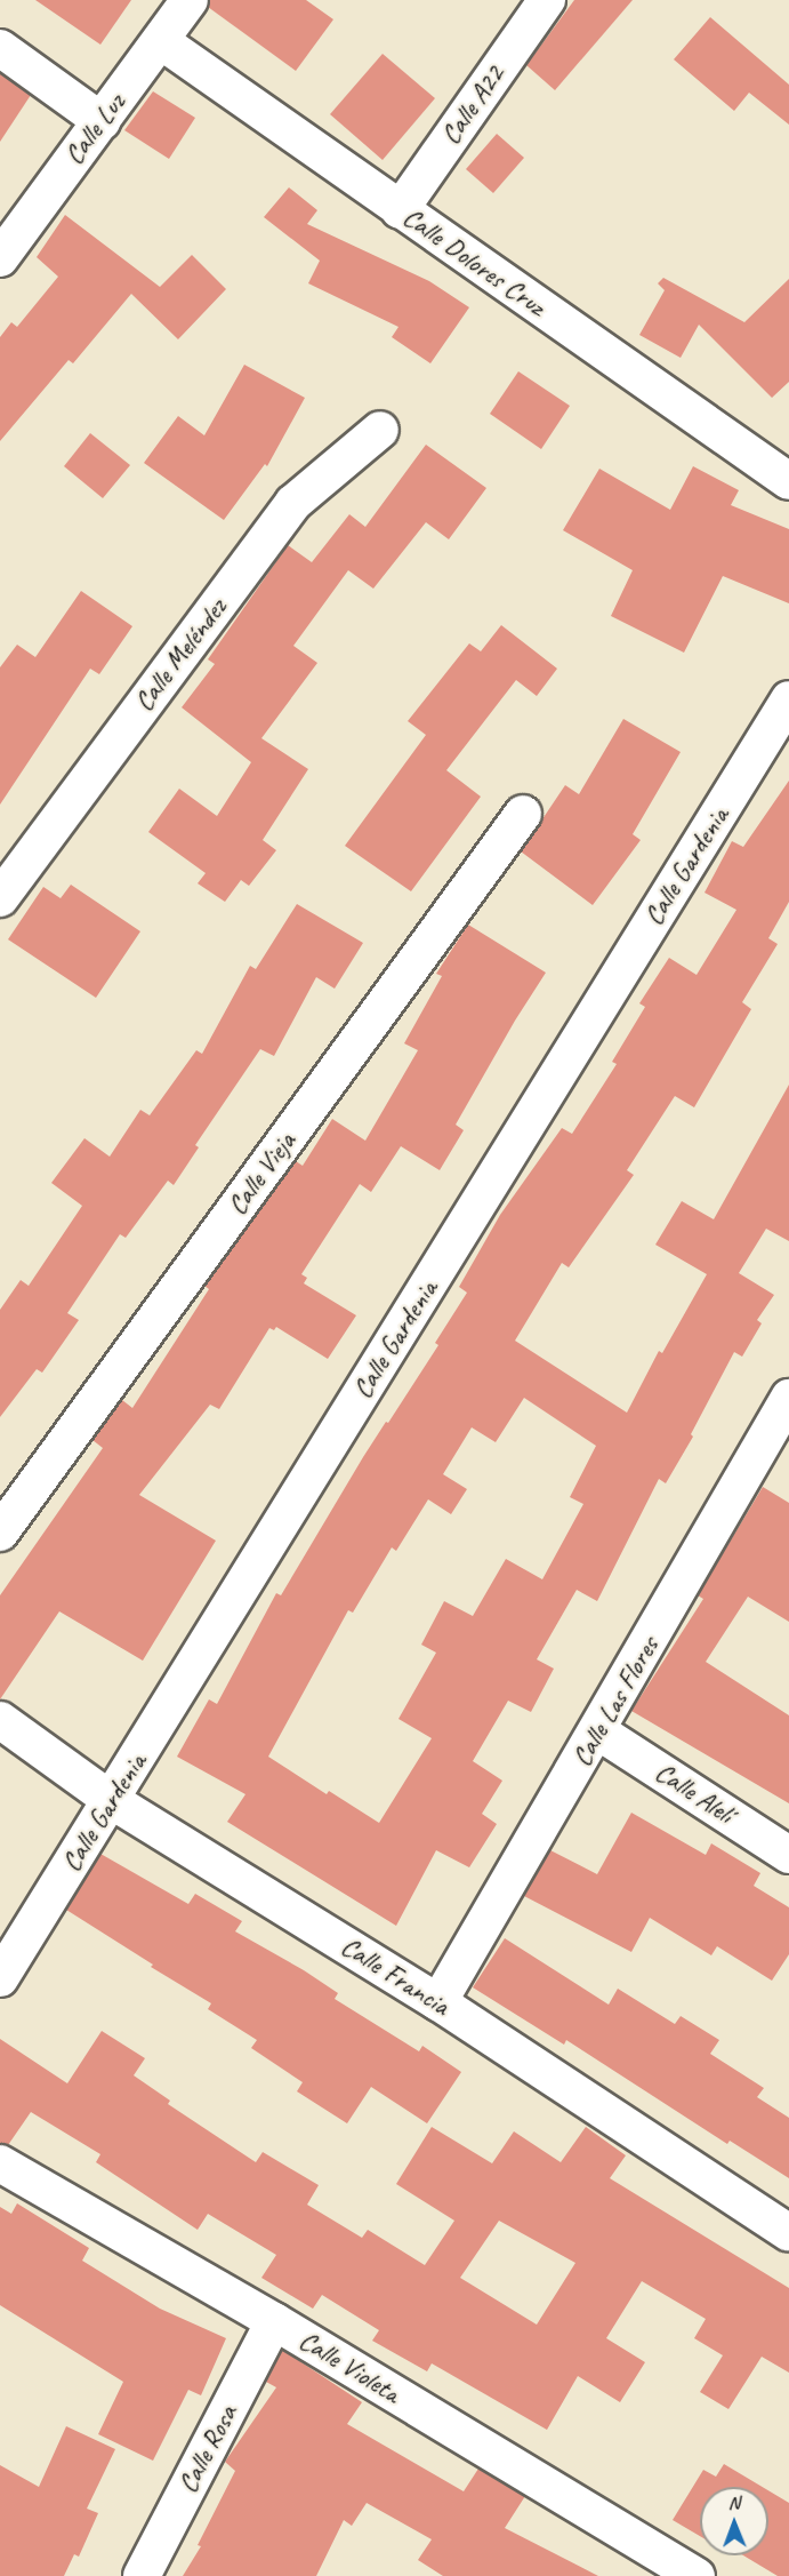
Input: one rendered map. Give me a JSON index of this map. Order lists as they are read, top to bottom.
{
  "streets": {
    "street": [
      "Calle A22",
      "Calle Luz",
      "Calle Dolores Cruz",
      "Calle Meléndez",
      "Calle Gardenia",
      "Calle Vieja",
      "Calle Las Flores",
      "Calle Alelí",
      "Calle Francia",
      "Calle Violeta",
      "Calle Rosa"
    ]
  },
  "crossings": [
    ["Calle A22", "Calle Dolores Cruz"],
    ["Calle Luz", "Calle Dolores Cruz"],
    ["Calle Gardenia", "Calle Francia"],
    ["Calle Las Flores", "Calle Alelí"],
    ["Calle Las Flores", "Calle Francia"],
    ["Calle Violeta", "Calle Rosa"]
  ],
  "north": "top"
}
